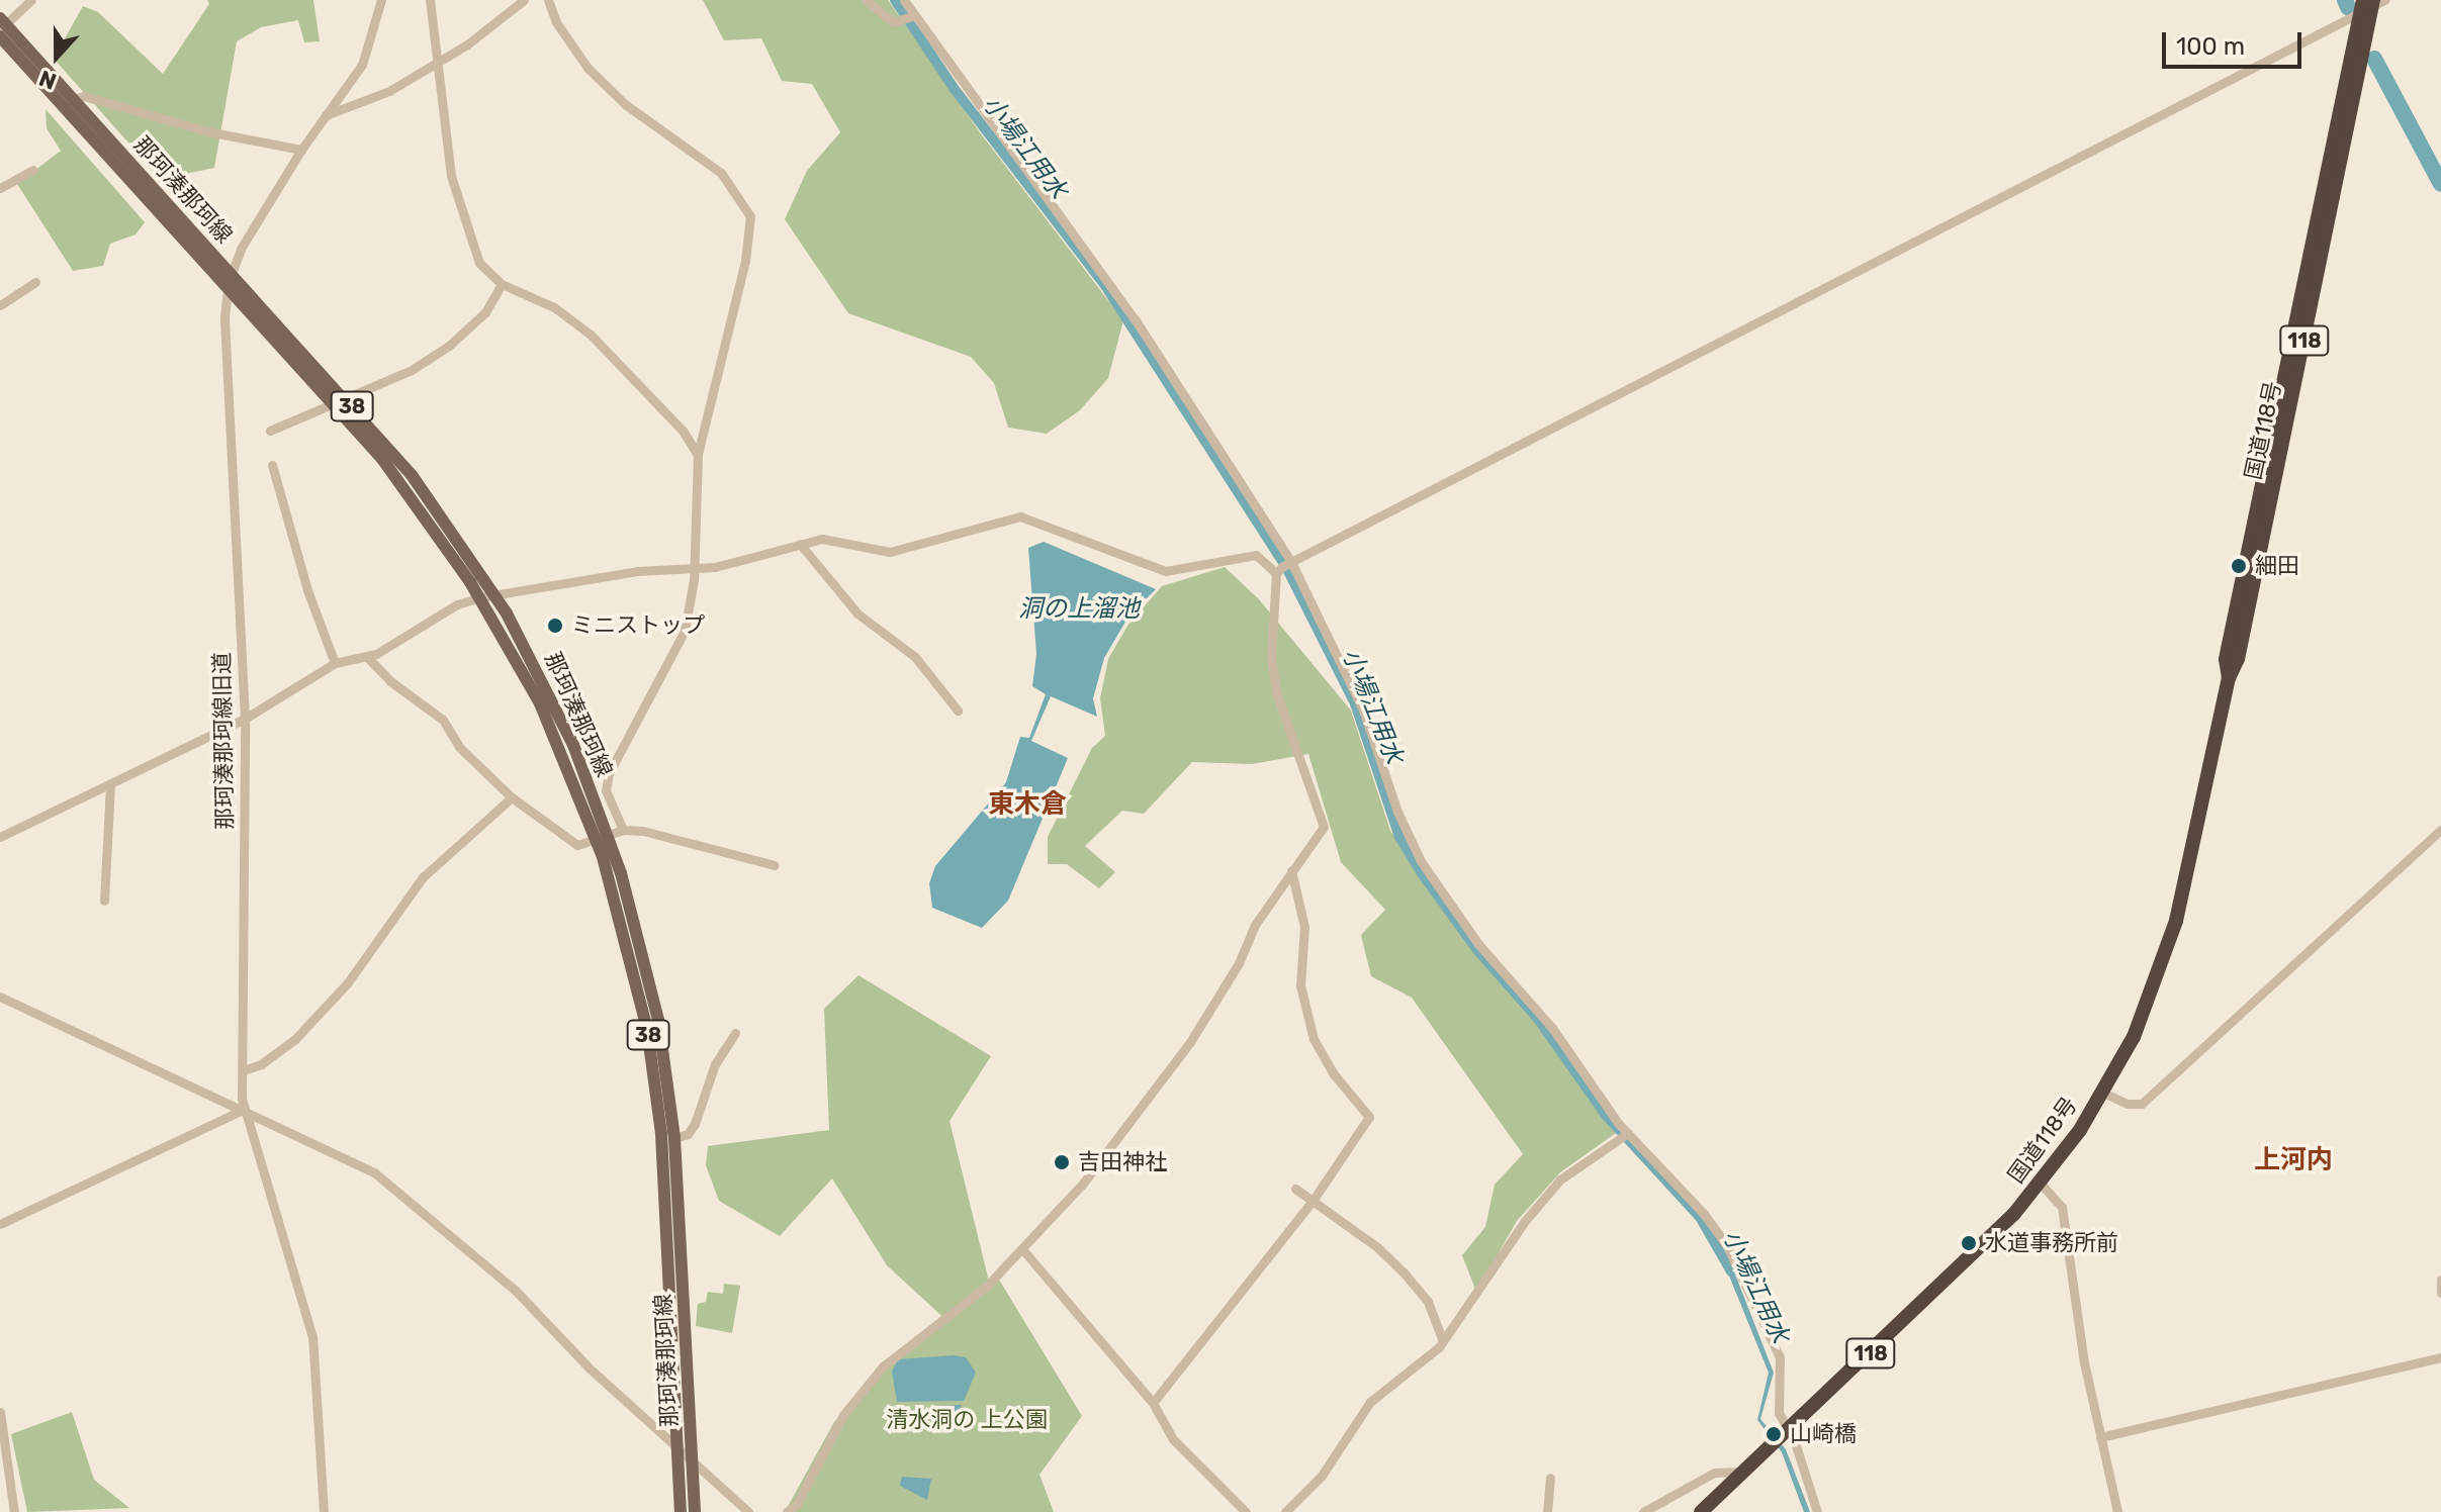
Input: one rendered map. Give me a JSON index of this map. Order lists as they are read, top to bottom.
{
  "streets": {
    "highway": ["118", "国道118号"],
    "main road": ["那珂湊那珂線", "38"],
    "street": ["那珂湊那珂線旧道"]
  },
  "crossings": [
    ["那珂湊那珂線", "那珂湊那珂線旧道"]
  ],
  "districts": ["東木倉", "上河内"],
  "water": ["小場江用水", "洞の上溜池"],
  "parks": ["清水洞の 上公園"],
  "places": [
    "細田",
    "ミニストップ",
    "吉田神社",
    "水道事務所前",
    "山崎橋"
  ],
  "scale_bar": "100 m",
  "north": "bottom"
}
